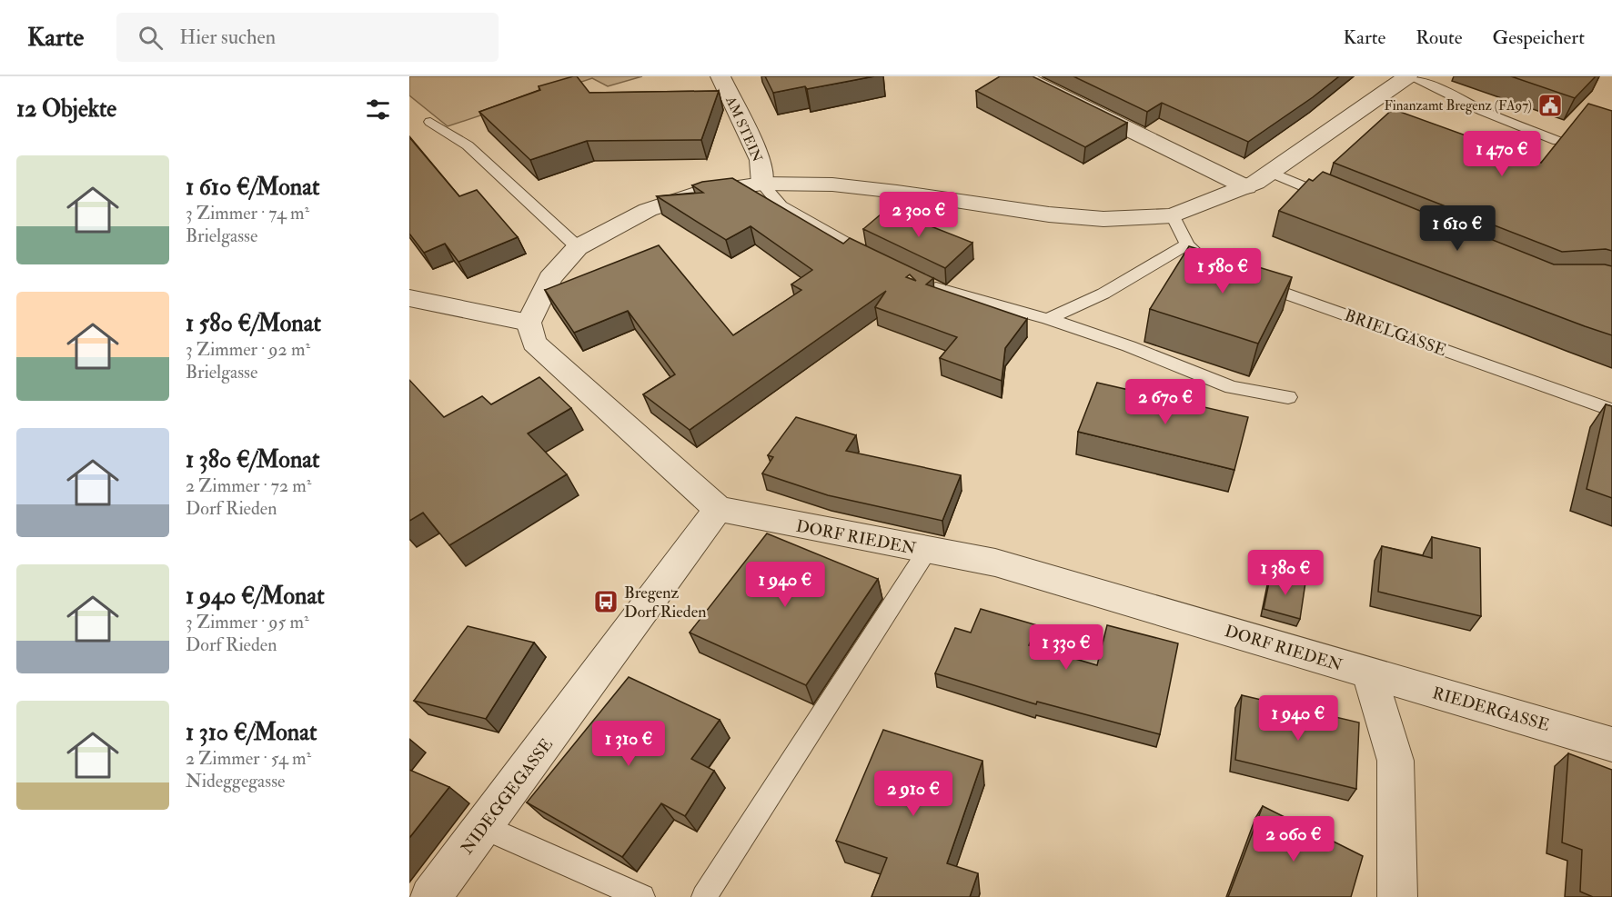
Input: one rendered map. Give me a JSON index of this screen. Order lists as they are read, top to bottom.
{
  "streets": {
    "street": [
      "AM STEIN",
      "DORF RIEDEN",
      "RIEDERGASSE",
      "NIDEGGEGASSE"
    ],
    "lane": ["BRIELGASSE"]
  },
  "crossings": [
    ["DORF RIEDEN", "RIEDERGASSE"],
    ["DORF RIEDEN", "NIDEGGEGASSE"]
  ],
  "places": {
    "public building": ["Finanzamt Bregenz (FA97)"],
    "bus stop": ["Bregenz Dorf Rieden"]
  },
  "page": {
    "header": "Karte",
    "search": "Hier suchen",
    "nav": ["Karte", "Route", "Gespeichert"],
    "heading": "12 Objekte",
    "price": [
      "1 470 €",
      "2 300 €",
      "1 610 €",
      "1 580 €",
      "2 670 €",
      "1 380 €",
      "1 940 €",
      "1 330 €",
      "1 940 €",
      "1 310 €",
      "2 910 €",
      "2 060 €"
    ],
    "list": [
      {
        "name": "1 610 €/Monat",
        "note": "3 Zimmer · 74 m² · Brielgasse"
      },
      {
        "name": "1 580 €/Monat",
        "note": "3 Zimmer · 92 m² · Brielgasse"
      },
      {
        "name": "1 380 €/Monat",
        "note": "2 Zimmer · 72 m² · Dorf Rieden"
      },
      {
        "name": "1 940 €/Monat",
        "note": "3 Zimmer · 95 m² · Dorf Rieden"
      },
      {
        "name": "1 310 €/Monat",
        "note": "2 Zimmer · 54 m² · Nideggegasse"
      }
    ]
  }
}
